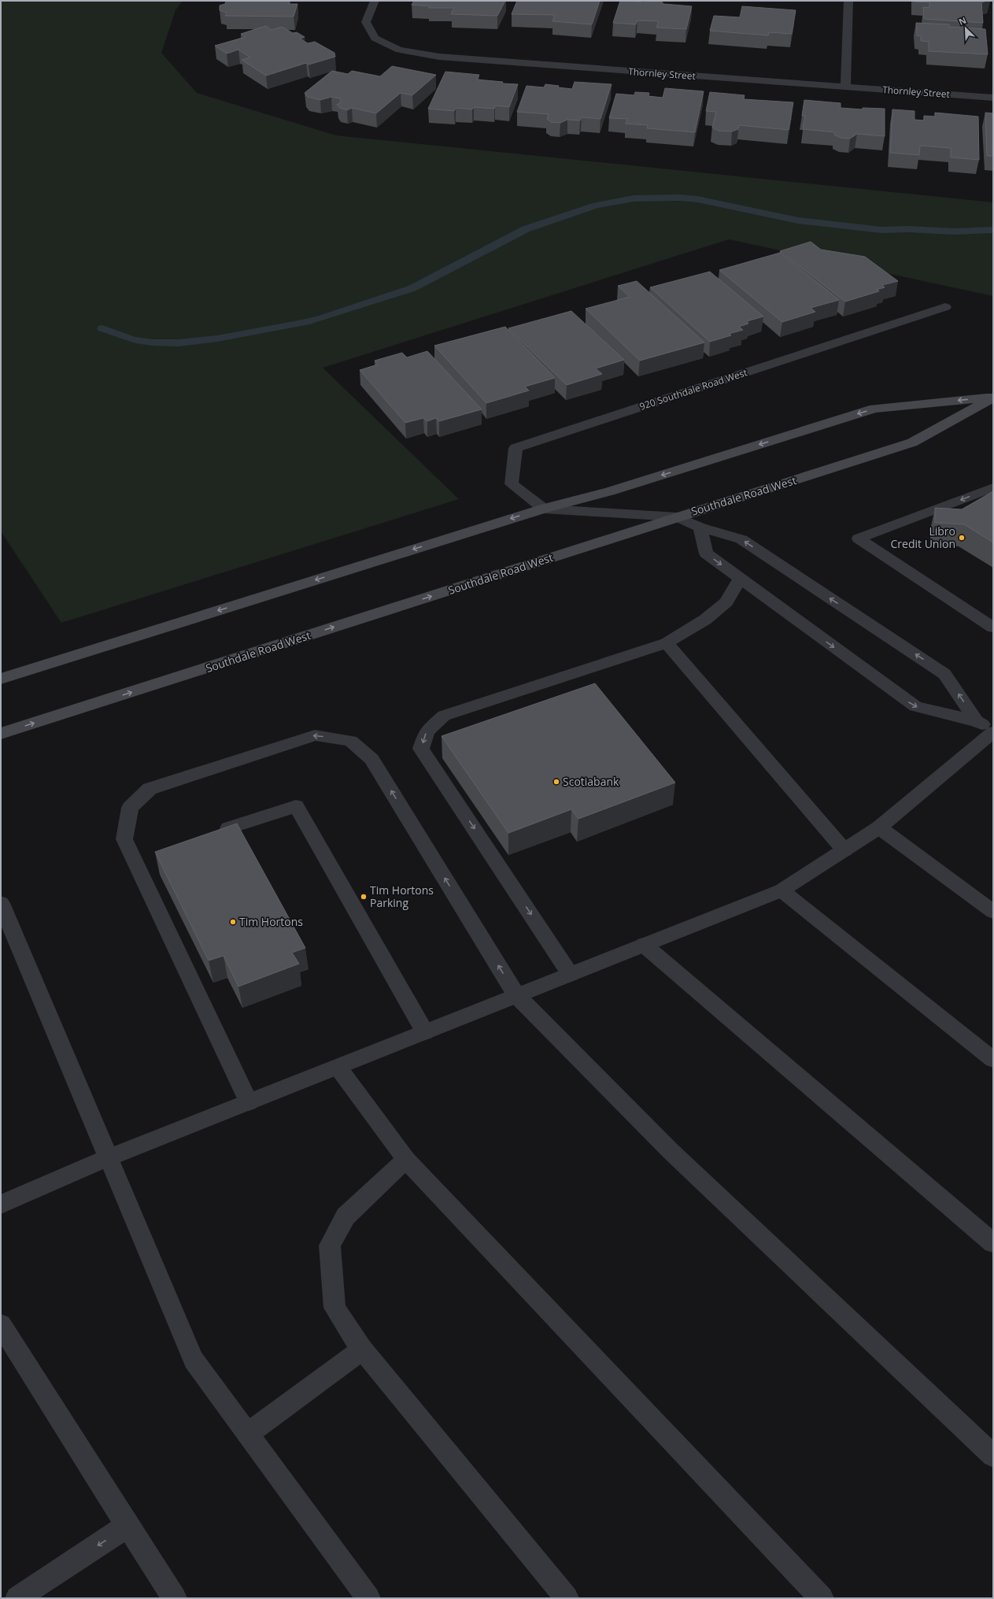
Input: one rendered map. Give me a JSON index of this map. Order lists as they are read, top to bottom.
{
  "streets": {
    "main road": ["Southdale Road West"],
    "street": ["Thornley Street", "920 Southdale Road West"]
  },
  "crossings": [
    ["920 Southdale Road West", "Southdale Road West"]
  ],
  "places": [
    "Libro Credit Union",
    "Scotiabank",
    "Tim Hortons Parking",
    "Tim Hortons"
  ],
  "north": "top left"
}
